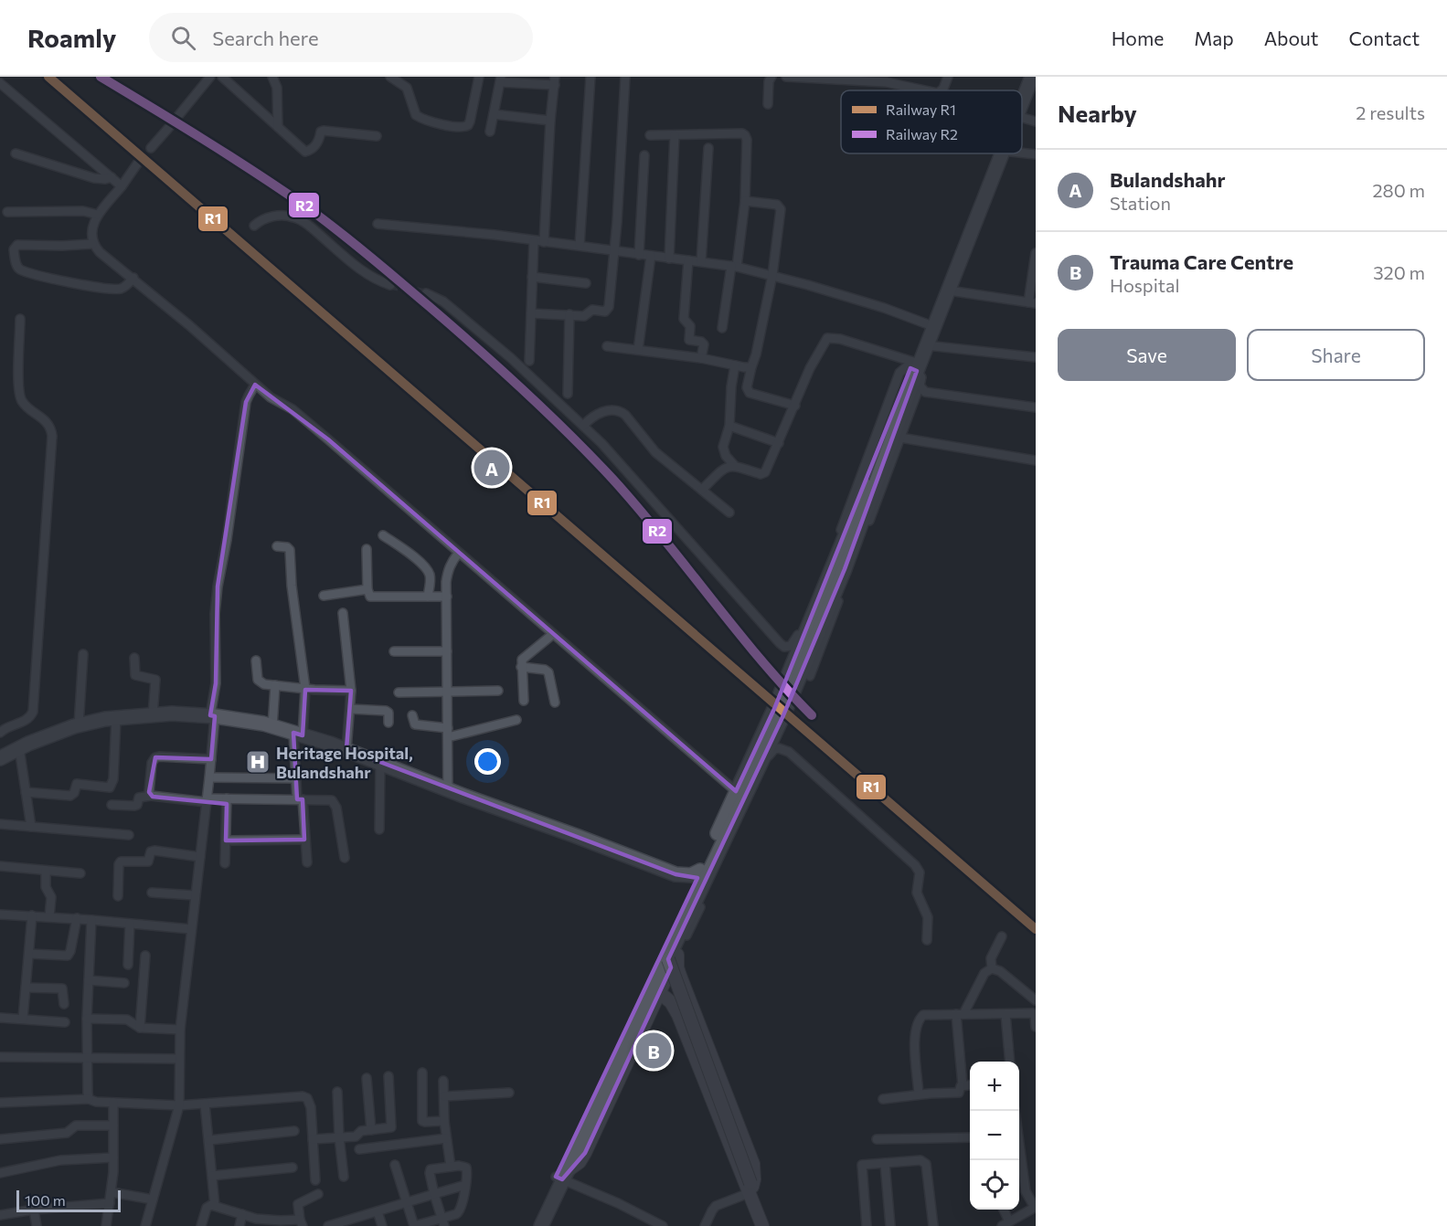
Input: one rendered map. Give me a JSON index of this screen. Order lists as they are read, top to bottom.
{
  "places": {
    "hospital": ["Heritage Hospital, Bulandshahr"]
  },
  "lines": ["rail line R1", "rail line R2"],
  "legend": ["Railway R1", "Railway R2"],
  "scale_bar": "100 m",
  "page": {
    "header": "Roamly",
    "search": "Search here",
    "nav": [
      "Home",
      "Map",
      "About",
      "Contact"
    ],
    "heading": ["Nearby", "2 results"],
    "list": [
      {
        "mark": "A",
        "name": "Bulandshahr",
        "note": "Station",
        "value": "280 m"
      },
      {
        "mark": "B",
        "name": "Trauma Care Centre",
        "note": "Hospital",
        "value": "320 m"
      }
    ],
    "buttons": ["Save", "Share"],
    "pins": ["A", "B"],
    "map_buttons": ["+", "−"],
    "scale": "100 m"
  }
}
